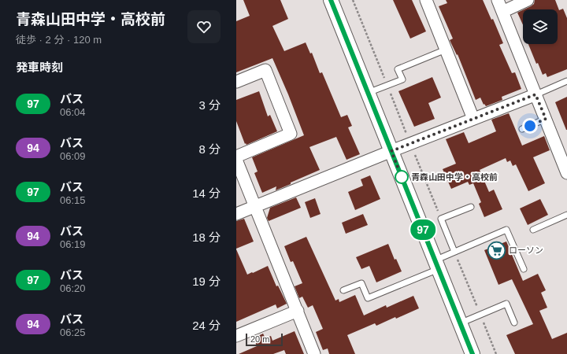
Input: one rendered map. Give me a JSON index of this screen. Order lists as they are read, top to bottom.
{
  "places": {
    "other": ["青森山田中学・高校前"],
    "supermarket": ["ローソン"]
  },
  "lines": ["bus line 97"],
  "scale_bar": "20 m",
  "page": {
    "heading": [
      ["青森山田中学・高校前", "徒歩 · 2 分 · 120 m"],
      "発車時刻"
    ],
    "on_map": "97",
    "list": [
      {
        "mark": "97",
        "name": "バス",
        "note": "06:04",
        "value": "3 分"
      },
      {
        "mark": "94",
        "name": "バス",
        "note": "06:09",
        "value": "8 分"
      },
      {
        "mark": "97",
        "name": "バス",
        "note": "06:15",
        "value": "14 分"
      },
      {
        "mark": "94",
        "name": "バス",
        "note": "06:19",
        "value": "18 分"
      },
      {
        "mark": "97",
        "name": "バス",
        "note": "06:20",
        "value": "19 分"
      },
      {
        "mark": "94",
        "name": "バス",
        "note": "06:25",
        "value": "24 分"
      }
    ],
    "scale": "20 m"
  }
}
